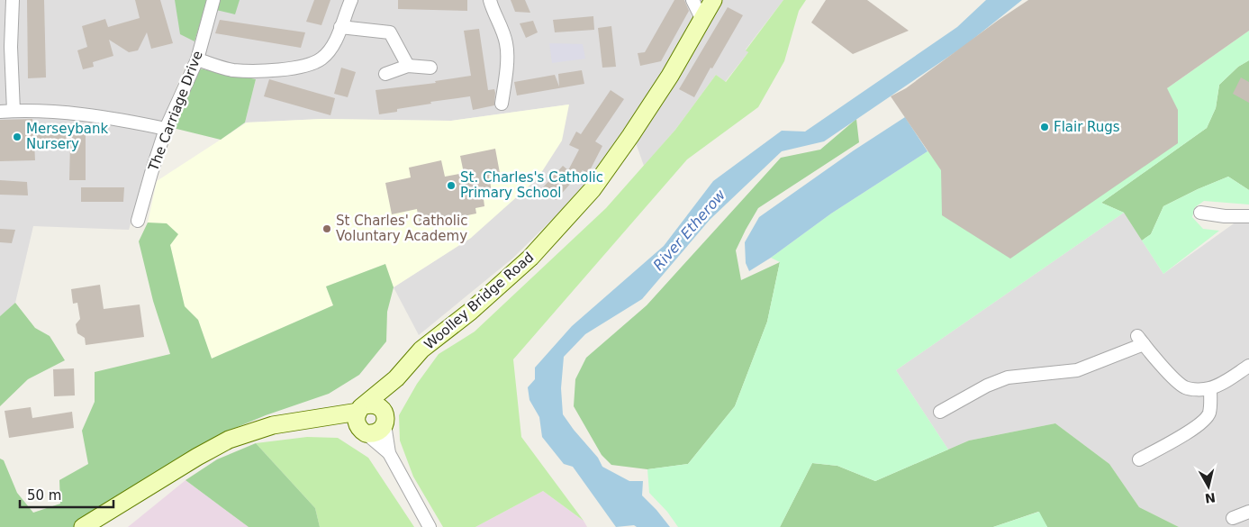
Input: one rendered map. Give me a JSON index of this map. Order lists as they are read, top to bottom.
{
  "streets": {
    "street": ["The Carriage Drive", "Woolley Bridge Road"]
  },
  "water": ["River Etherow"],
  "places": [
    "Flair Rugs",
    "Merseybank Nursery",
    "St. Charles's Catholic Primary School",
    "St Charles' Catholic Voluntary Academy"
  ],
  "scale_bar": "50 m",
  "north": "bottom"
}
